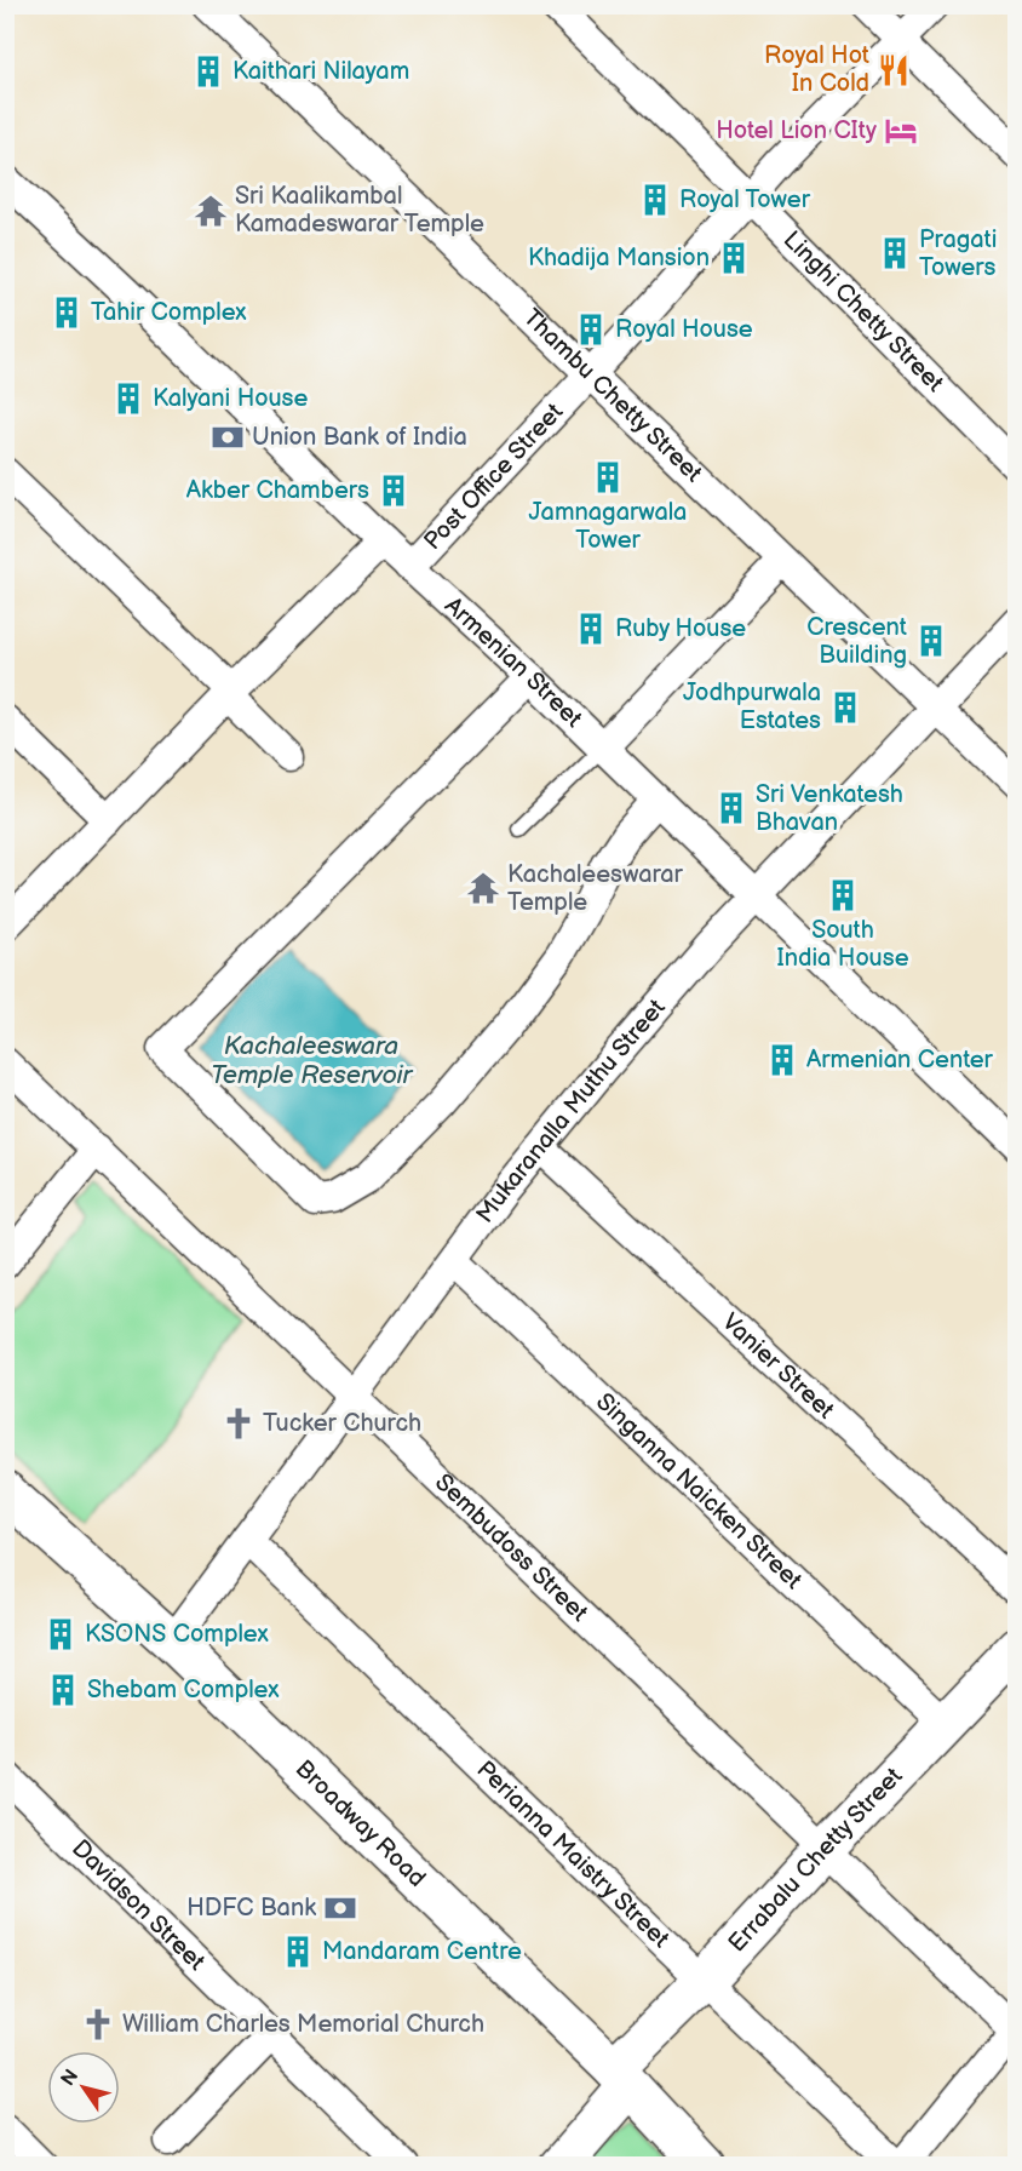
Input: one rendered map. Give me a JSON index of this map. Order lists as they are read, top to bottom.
{
  "streets": {
    "main road": ["Broadway Road", "Errabalu Chetty Street"],
    "street": [
      "Linghi Chetty Street",
      "Thambu Chetty Street",
      "Post Office Street",
      "Armenian Street",
      "Mukaranalla Muthu Street",
      "Vanier Street",
      "Singanna Naicken Street",
      "Sembudoss Street",
      "Perianna Maistry Street",
      "Davidson Street"
    ]
  },
  "crossings": [
    ["Linghi Chetty Street", "Post Office Street"],
    ["Thambu Chetty Street", "Post Office Street"],
    ["Thambu Chetty Street", "Mukaranalla Muthu Street"],
    ["Post Office Street", "Armenian Street"],
    ["Armenian Street", "Mukaranalla Muthu Street"],
    ["Mukaranalla Muthu Street", "Vanier Street"],
    ["Mukaranalla Muthu Street", "Singanna Naicken Street"],
    ["Mukaranalla Muthu Street", "Sembudoss Street"],
    ["Mukaranalla Muthu Street", "Broadway Road"],
    ["Mukaranalla Muthu Street", "Perianna Maistry Street"],
    ["Singanna Naicken Street", "Errabalu Chetty Street"],
    ["Sembudoss Street", "Errabalu Chetty Street"],
    ["Broadway Road", "Errabalu Chetty Street"],
    ["Perianna Maistry Street", "Errabalu Chetty Street"]
  ],
  "water": ["Kachaleeswara Temple Reservoir"],
  "places": {
    "restaurant": ["Royal Hot In Cold"],
    "building": [
      "Kaithari Nilayam",
      "Royal Tower",
      "Pragati Towers",
      "Khadija Mansion",
      "Tahir Complex",
      "Royal House",
      "Kalyani House",
      "Jamnagarwala Tower",
      "Akber Chambers",
      "Ruby House",
      "Crescent Building",
      "Jodhpurwala Estates",
      "Sri Venkatesh Bhavan",
      "South India House",
      "Armenian Center",
      "KSONS Complex",
      "Shebam Complex",
      "Mandaram Centre"
    ],
    "hotel": ["Hotel Lion CIty"],
    "temple": ["Sri Kaalikambal Kamadeswarar Temple", "Kachaleeswarar Temple"],
    "bank": ["Union Bank of India", "HDFC Bank"],
    "church": ["Tucker Church", "William Charles Memorial Church"]
  },
  "north": "top left"
}
